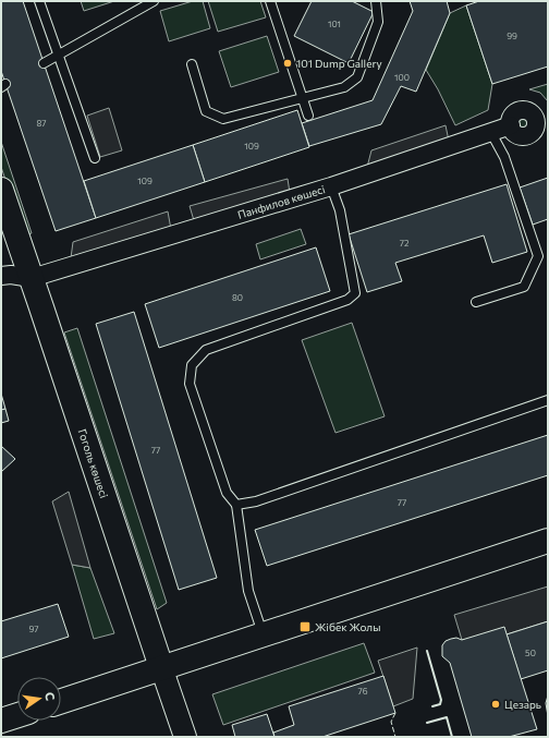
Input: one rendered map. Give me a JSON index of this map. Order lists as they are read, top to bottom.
{
  "streets": {
    "main road": ["Гоголь көшесі"],
    "street": ["Панфилов көшесі"]
  },
  "crossings": [
    ["Панфилов көшесі", "Гоголь көшесі"]
  ],
  "places": {
    "other": ["101 Dump Gallery", "Цезарь"],
    "transit": ["Жібек Жолы"]
  },
  "house_numbers": [
    "101",
    "99",
    "100",
    "87",
    "109",
    "109",
    "72",
    "80",
    "77",
    "77",
    "97",
    "50",
    "76"
  ],
  "north": "right"
}
